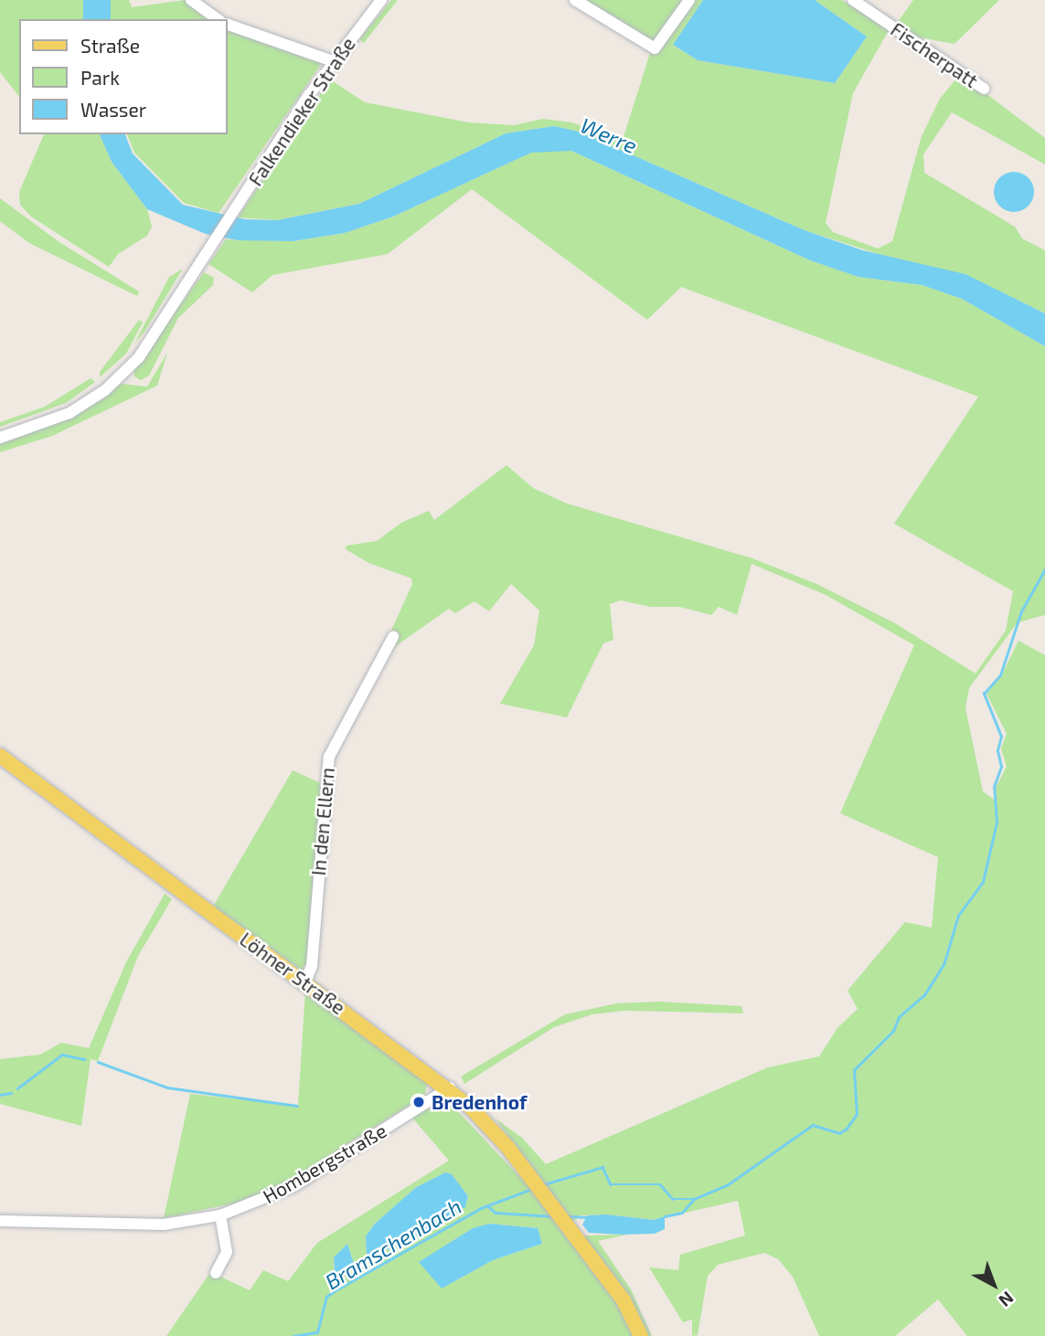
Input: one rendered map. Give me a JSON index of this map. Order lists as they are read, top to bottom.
{
  "streets": {
    "main road": ["Löhner Straße"],
    "street": [
      "Fischerpatt",
      "Falkendieker Straße",
      "In den Ellern",
      "Hombergstraße"
    ]
  },
  "crossings": [
    ["In den Ellern", "Löhner Straße"],
    ["Löhner Straße", "Hombergstraße"]
  ],
  "water": ["Werre", "Bramschenbach"],
  "places": ["Bredenhof"],
  "legend": ["Straße", "Park", "Wasser"],
  "north": "bottom right"
}
